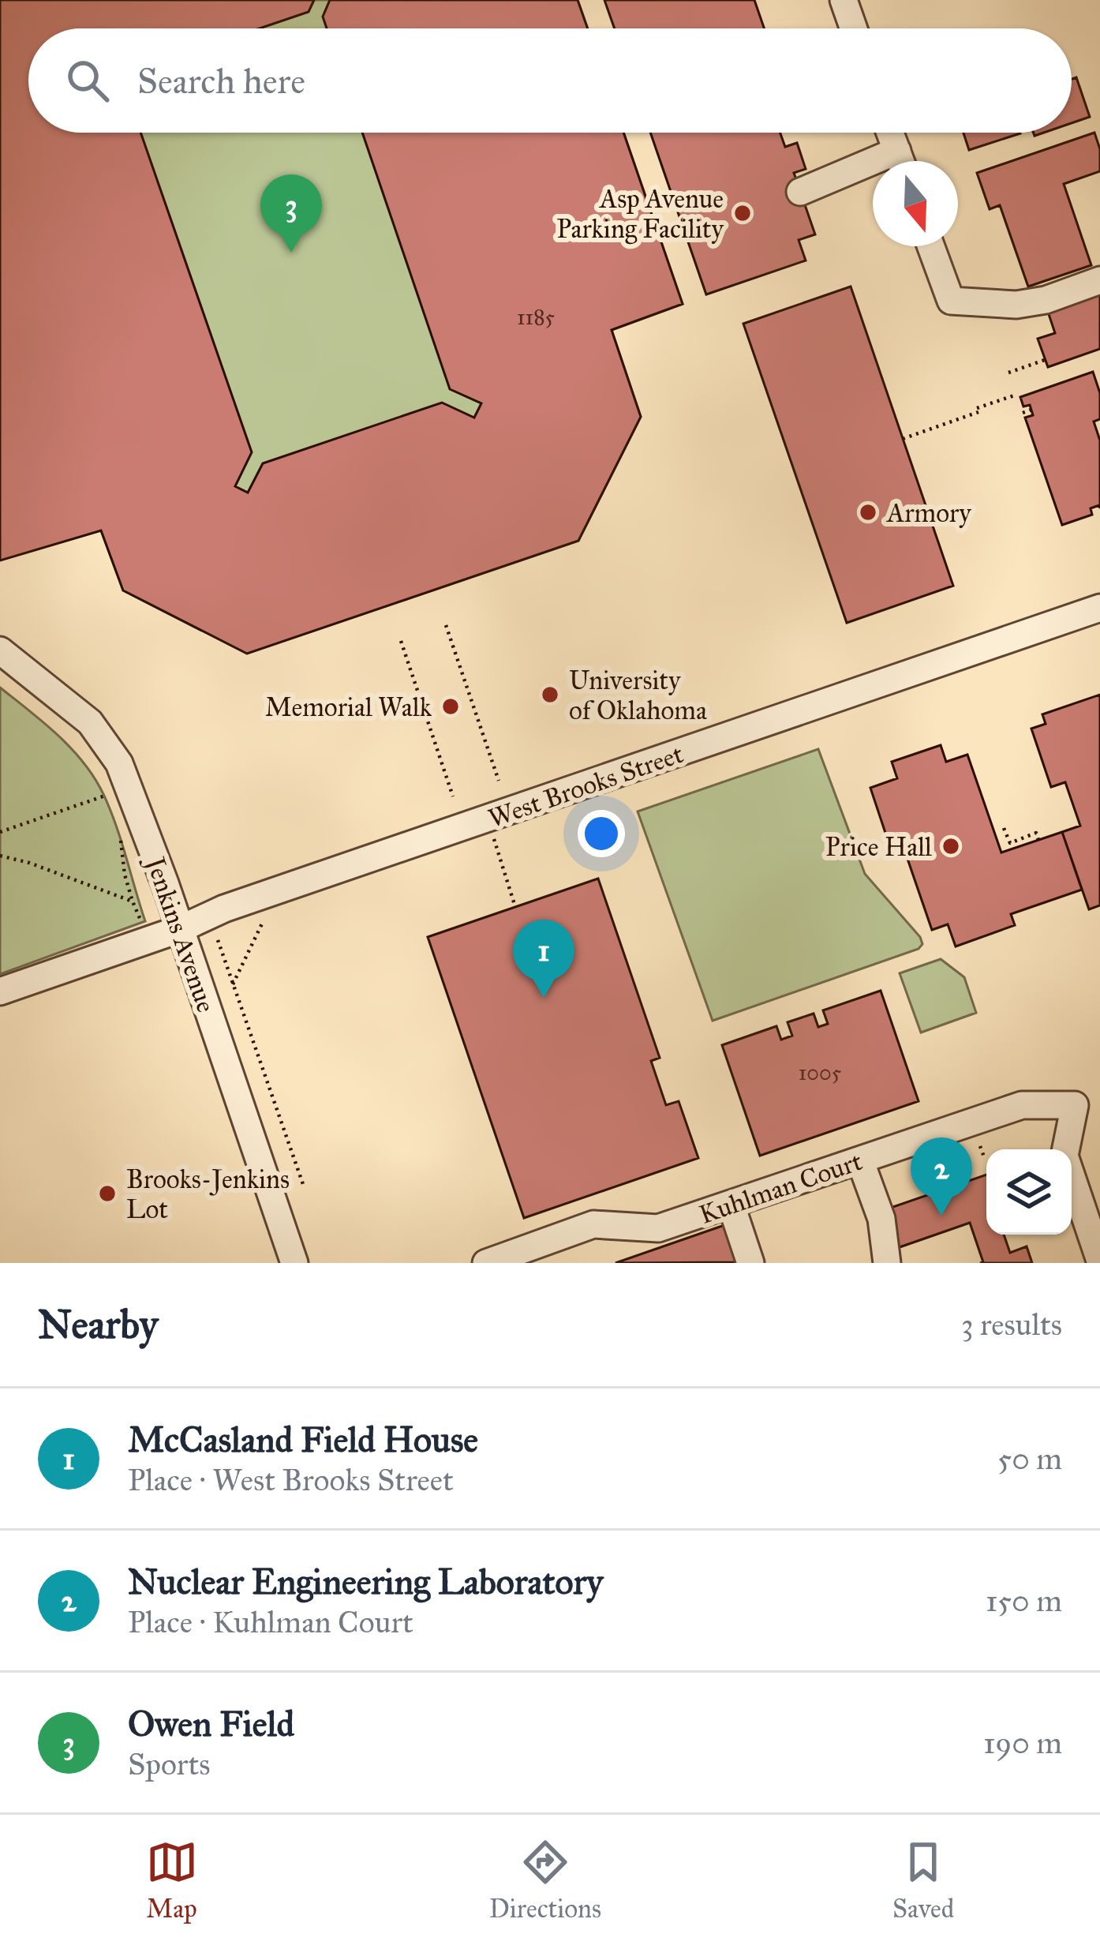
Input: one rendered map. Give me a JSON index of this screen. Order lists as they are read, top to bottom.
{
  "streets": {
    "street": ["West Brooks Street", "Jenkins Avenue", "Kuhlman Court"]
  },
  "crossings": [
    ["West Brooks Street", "Jenkins Avenue"]
  ],
  "places": [
    "Asp Avenue Parking Facility",
    "Armory",
    "University of Oklahoma",
    "Memorial Walk",
    "Price Hall",
    "Brooks-Jenkins Lot"
  ],
  "house_numbers": ["1185", "1005"],
  "north": "bottom",
  "page": {
    "search": "Search here",
    "pins": ["3", "1", "2"],
    "heading": ["Nearby", "3 results"],
    "list": [
      {
        "mark": "1",
        "name": "McCasland Field House",
        "note": "Place · West Brooks Street",
        "value": "50 m"
      },
      {
        "mark": "2",
        "name": "Nuclear Engineering Laboratory",
        "note": "Place · Kuhlman Court",
        "value": "150 m"
      },
      {
        "mark": "3",
        "name": "Owen Field",
        "note": "Sports",
        "value": "190 m"
      }
    ],
    "nav": ["Map", "Directions", "Saved"]
  }
}
